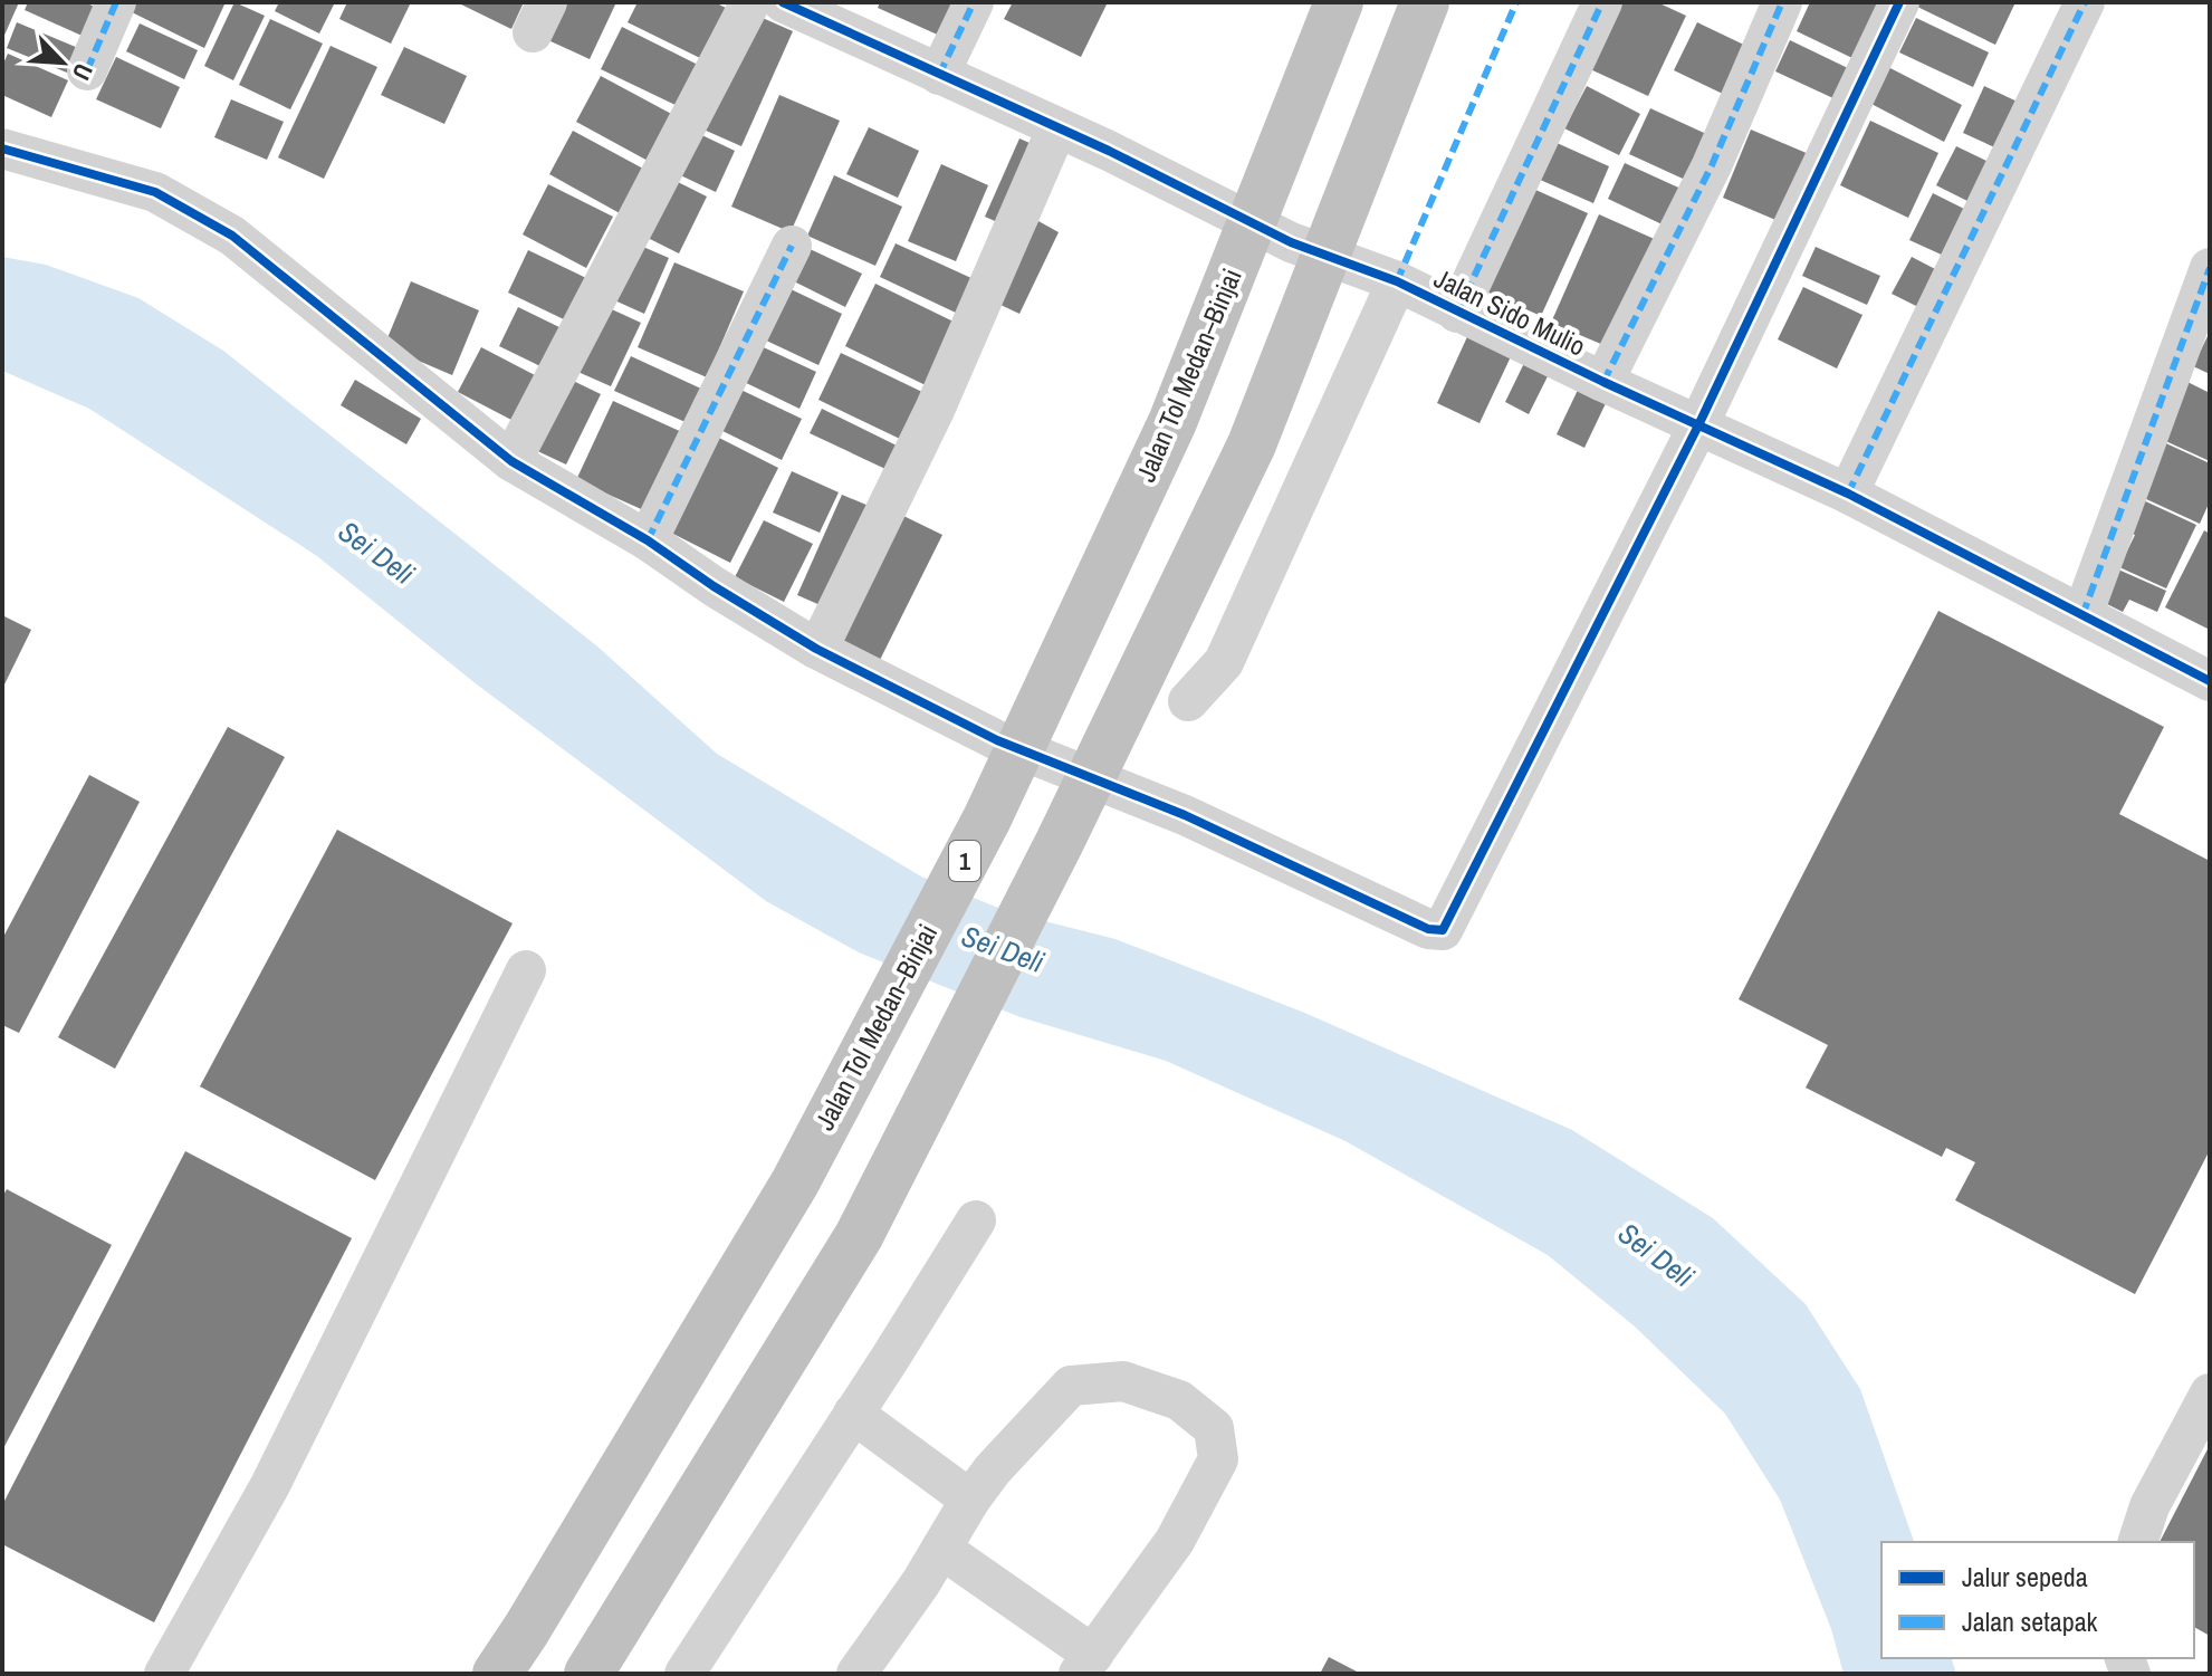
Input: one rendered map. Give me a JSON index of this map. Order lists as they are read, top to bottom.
{
  "streets": {
    "highway": ["Jalan Tol Medan–Binjai", "1"],
    "street": ["Jalan Sido Mulio"]
  },
  "water": ["Sei Deli"],
  "legend": ["Jalur sepeda", "Jalan setapak"],
  "north": "bottom right"
}
